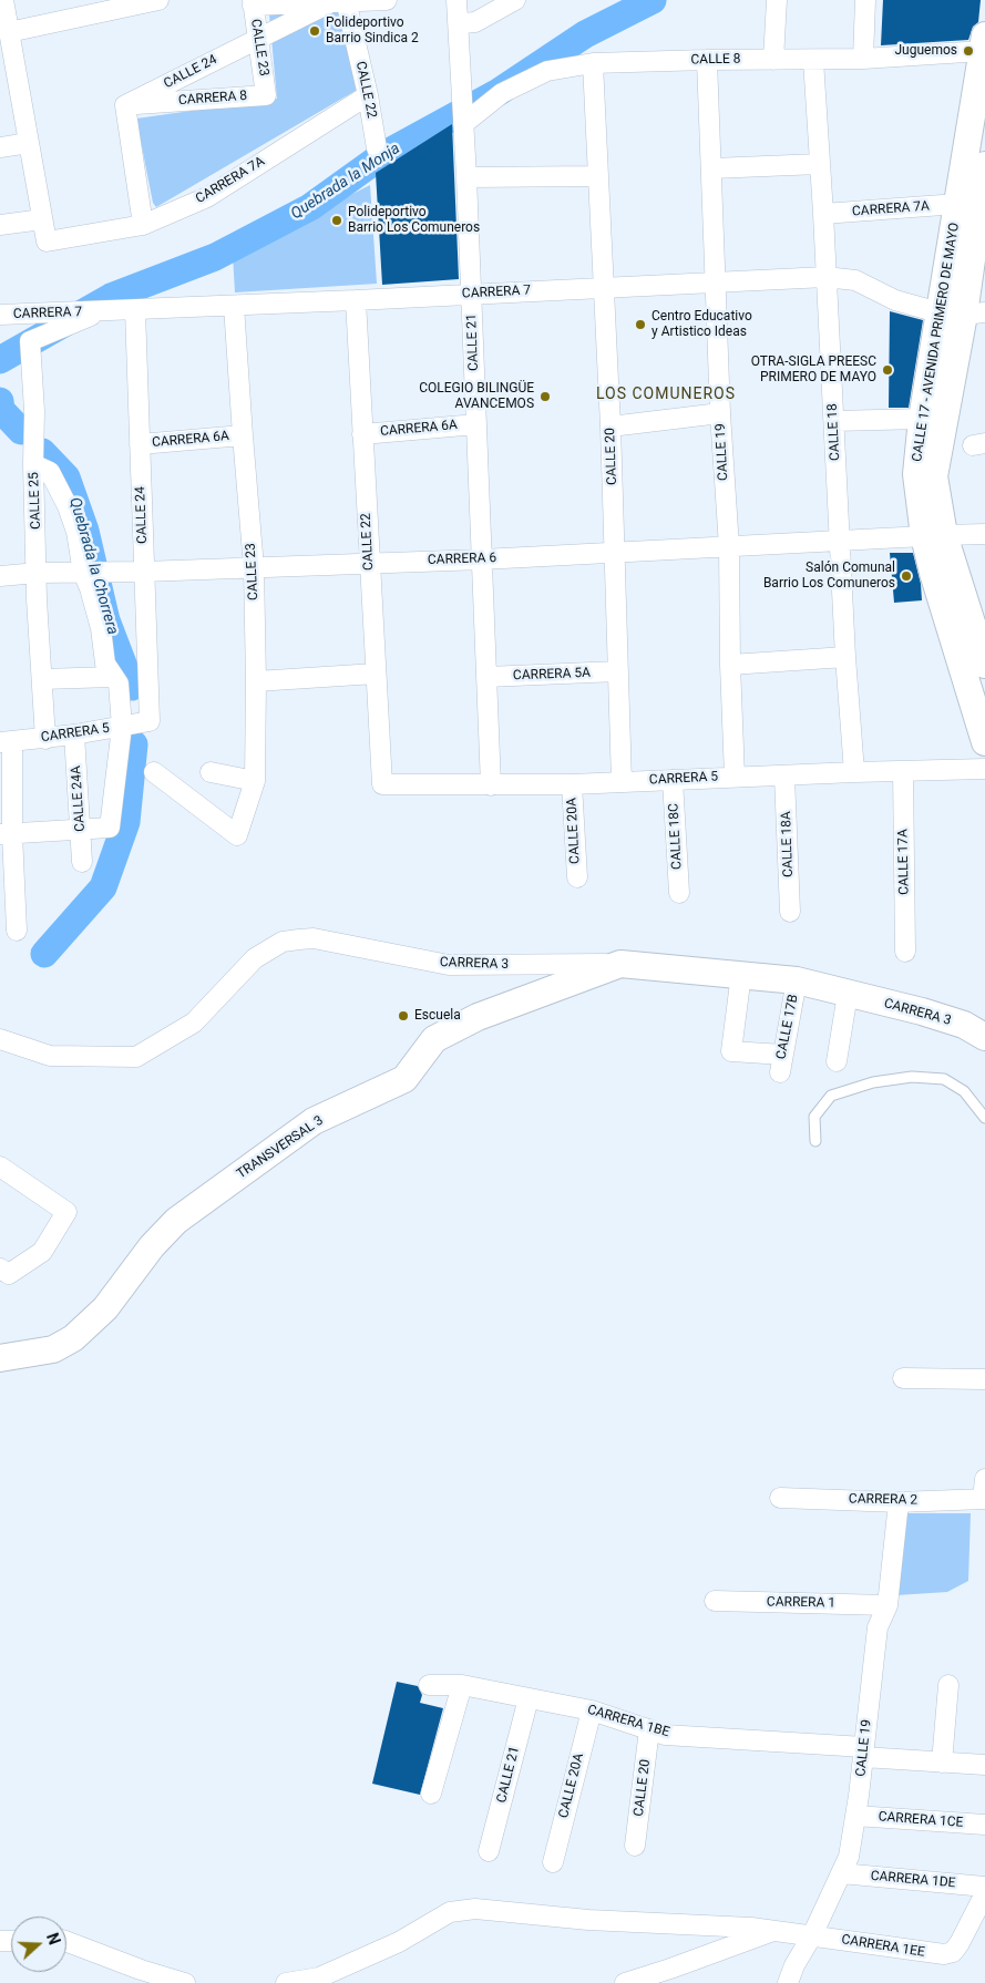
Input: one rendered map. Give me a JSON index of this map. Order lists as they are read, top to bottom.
{
  "streets": {
    "main road": ["CALLE 17 - AVENIDA PRIMERO DE MAYO", "CARRERA 3", "TRANSVERSAL 3"],
    "street": [
      "CALLE 23",
      "CALLE 8",
      "CALLE 24",
      "CALLE 22",
      "CARRERA 8",
      "CARRERA 7A",
      "CARRERA 7",
      "CALLE 21",
      "CARRERA 6A",
      "CALLE 18",
      "CALLE 19",
      "CALLE 20",
      "CALLE 25",
      "CARRERA 6",
      "CARRERA 5A",
      "CARRERA 5",
      "CALLE 24A",
      "CALLE 20A",
      "CALLE 18C",
      "CALLE 18A",
      "CALLE 17A",
      "CALLE 17B",
      "CARRERA 2",
      "CARRERA 1",
      "CARRERA 1BE",
      "CARRERA 1CE",
      "CARRERA 1DE",
      "CARRERA 1EE"
    ]
  },
  "crossings": [
    ["CALLE 23", "CARRERA 8"],
    ["CALLE 23", "CARRERA 7"],
    ["CALLE 23", "CARRERA 6A"],
    ["CALLE 23", "CARRERA 6"],
    ["CALLE 8", "CALLE 21"],
    ["CALLE 8", "CALLE 17 - AVENIDA PRIMERO DE MAYO"],
    ["CALLE 8", "CALLE 18"],
    ["CALLE 8", "CALLE 19"],
    ["CALLE 8", "CALLE 20"],
    ["CALLE 24", "CALLE 22"],
    ["CALLE 24", "CARRERA 8"],
    ["CALLE 24", "CARRERA 7"],
    ["CALLE 24", "CARRERA 6A"],
    ["CALLE 24", "CARRERA 6"],
    ["CALLE 24", "CARRERA 5"],
    ["CALLE 22", "CARRERA 7A"],
    ["CALLE 22", "CARRERA 7"],
    ["CALLE 22", "CARRERA 6A"],
    ["CALLE 22", "CARRERA 6"],
    ["CALLE 22", "CARRERA 5"],
    ["CARRERA 7A", "CALLE 17 - AVENIDA PRIMERO DE MAYO"],
    ["CARRERA 7A", "CALLE 18"],
    ["CARRERA 7", "CALLE 21"],
    ["CARRERA 7", "CALLE 17 - AVENIDA PRIMERO DE MAYO"],
    ["CARRERA 7", "CALLE 18"],
    ["CARRERA 7", "CALLE 19"],
    ["CARRERA 7", "CALLE 20"],
    ["CARRERA 7", "CALLE 25"],
    ["CALLE 21", "CARRERA 6A"],
    ["CALLE 21", "CARRERA 6"],
    ["CALLE 21", "CARRERA 5A"],
    ["CALLE 21", "CARRERA 5"],
    ["CALLE 21", "CARRERA 1BE"],
    ["CALLE 17 - AVENIDA PRIMERO DE MAYO", "CARRERA 6"],
    ["CALLE 18", "CARRERA 6"],
    ["CALLE 18", "CARRERA 5"],
    ["CALLE 19", "CARRERA 6"],
    ["CALLE 19", "CARRERA 5"],
    ["CALLE 19", "CARRERA 2"],
    ["CALLE 19", "CARRERA 1"],
    ["CALLE 19", "CARRERA 1BE"],
    ["CALLE 19", "CARRERA 1CE"],
    ["CALLE 19", "CARRERA 1DE"],
    ["CALLE 19", "CARRERA 1EE"],
    ["CALLE 20", "CARRERA 6"],
    ["CALLE 20", "CARRERA 5A"],
    ["CALLE 20", "CARRERA 5"],
    ["CALLE 20", "CARRERA 1BE"],
    ["CALLE 25", "CARRERA 6"],
    ["CALLE 25", "CARRERA 5"],
    ["CARRERA 5", "CALLE 24A"],
    ["CARRERA 5", "CALLE 20A"],
    ["CARRERA 5", "CALLE 18C"],
    ["CARRERA 5", "CALLE 18A"],
    ["CARRERA 5", "CALLE 17A"],
    ["CALLE 20A", "CARRERA 1BE"],
    ["CARRERA 3", "CALLE 17B"],
    ["CARRERA 3", "TRANSVERSAL 3"]
  ],
  "districts": ["LOS COMUNEROS"],
  "water": ["Quebrada la Monja", "Quebrada la Chorrera"],
  "places": [
    "Polideportivo Barrio Sindica 2",
    "Juguemos",
    "Polideportivo Barrio Los Comuneros",
    "Centro Educativo y Artistico Ideas",
    "OTRA-SIGLA PREESC PRIMERO DE MAYO",
    "COLEGIO BILINGÜE AVANCEMOS",
    "Salón Comunal Barrio Los Comuneros",
    "Escuela"
  ],
  "north": "right"
}
